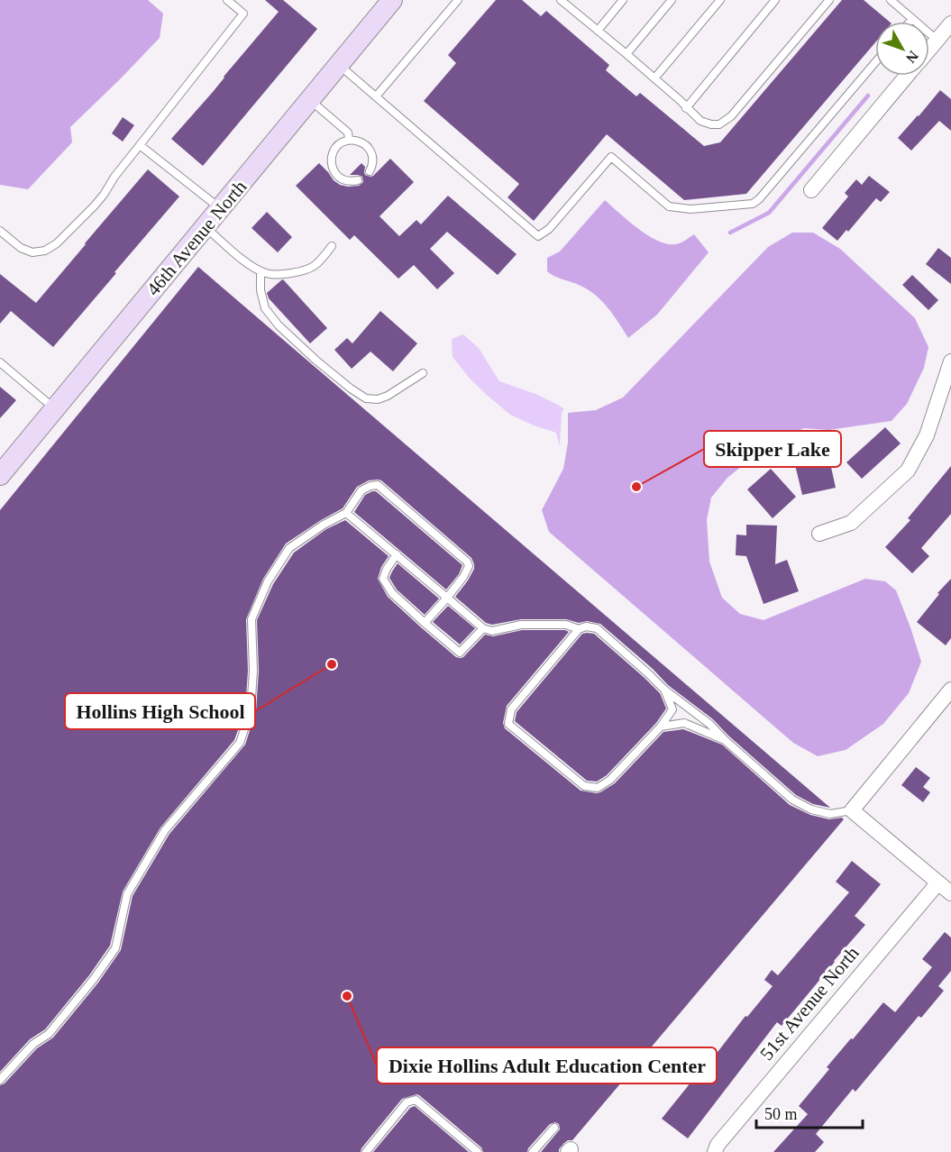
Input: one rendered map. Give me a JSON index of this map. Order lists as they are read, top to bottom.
{
  "streets": {
    "street": ["46th Avenue North", "51st Avenue North"]
  },
  "places": ["Skipper Lake", "Hollins High School", "Dixie Hollins Adult Education Center"],
  "scale_bar": "50 m",
  "north": "bottom right"
}
